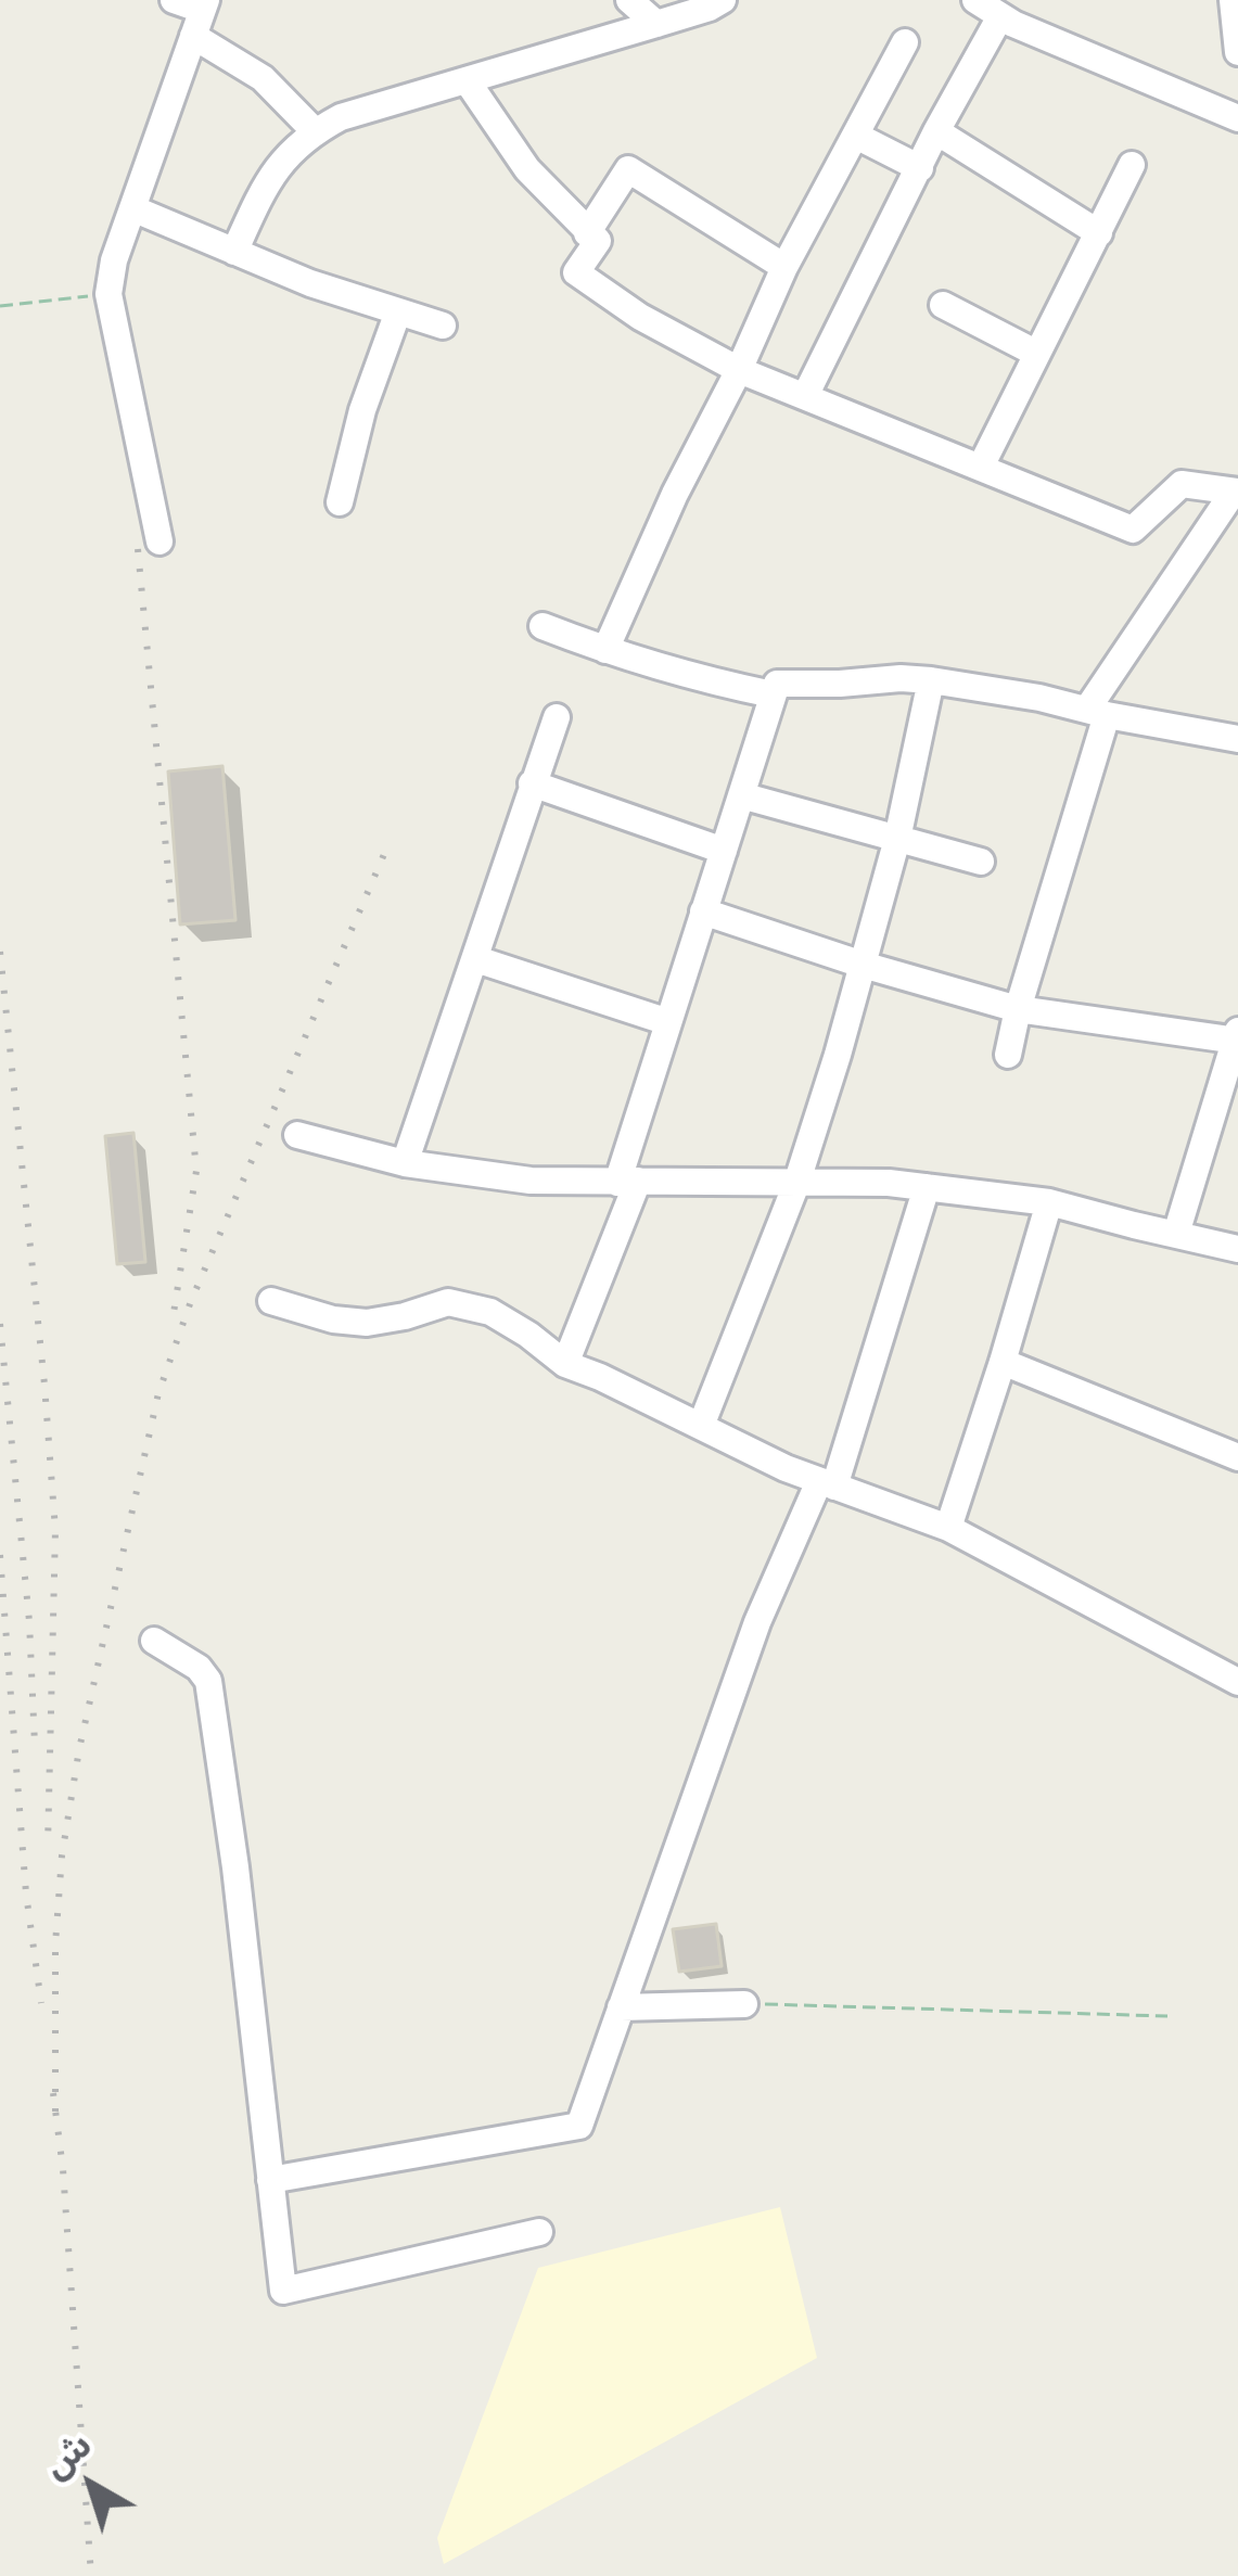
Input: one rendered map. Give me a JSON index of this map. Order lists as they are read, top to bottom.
{
  "north": "top left"
}
